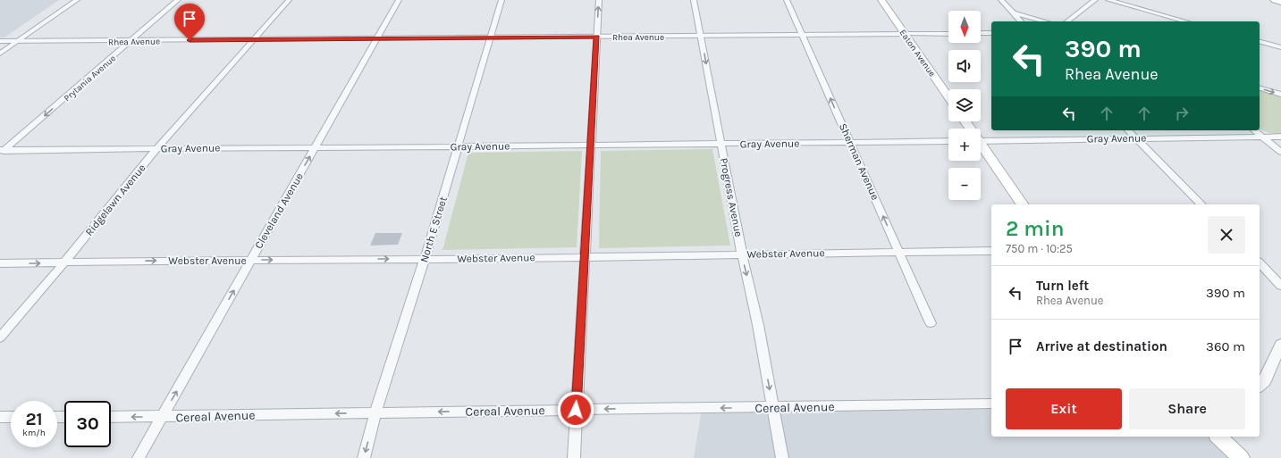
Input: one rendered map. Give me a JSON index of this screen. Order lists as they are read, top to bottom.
{
  "streets": {
    "main road": ["Eaton Avenue"],
    "street": [
      "Rhea Avenue",
      "Prytania Avenue",
      "Gray Avenue",
      "Sherman Avenue",
      "Progress Avenue",
      "Ridgelawn Avenue",
      "Cleveland Avenue",
      "North E Street",
      "Webster Avenue",
      "Cereal Avenue"
    ]
  },
  "crossings": [
    ["Rhea Avenue", "Eaton Avenue"],
    ["Rhea Avenue", "Prytania Avenue"],
    ["Rhea Avenue", "Sherman Avenue"],
    ["Rhea Avenue", "Progress Avenue"],
    ["Rhea Avenue", "Ridgelawn Avenue"],
    ["Rhea Avenue", "Cleveland Avenue"],
    ["Rhea Avenue", "North E Street"],
    ["Prytania Avenue", "Gray Avenue"],
    ["Gray Avenue", "Sherman Avenue"],
    ["Gray Avenue", "Progress Avenue"],
    ["Gray Avenue", "Ridgelawn Avenue"],
    ["Gray Avenue", "Cleveland Avenue"],
    ["Gray Avenue", "North E Street"],
    ["Sherman Avenue", "Webster Avenue"],
    ["Progress Avenue", "Webster Avenue"],
    ["Progress Avenue", "Cereal Avenue"],
    ["Ridgelawn Avenue", "Webster Avenue"],
    ["Cleveland Avenue", "Webster Avenue"],
    ["Cleveland Avenue", "Cereal Avenue"],
    ["North E Street", "Webster Avenue"],
    ["North E Street", "Cereal Avenue"]
  ],
  "one_way": [
    "Sherman Avenue",
    "Progress Avenue",
    "Cleveland Avenue",
    "Webster Avenue",
    "Cereal Avenue"
  ],
  "north": "bottom",
  "page": {
    "map_buttons": ["+", "−"],
    "turn": ["390 m", "Rhea Avenue"],
    "heading": ["2 min", "750 m · 10:25"],
    "list": [
      {
        "name": "Turn left",
        "note": "Rhea Avenue",
        "value": "390 m"
      },
      {
        "name": "Arrive at destination",
        "value": "360 m"
      }
    ],
    "buttons": ["Exit", "Share"],
    "speed": "21 km/h",
    "limit": "30"
  }
}
